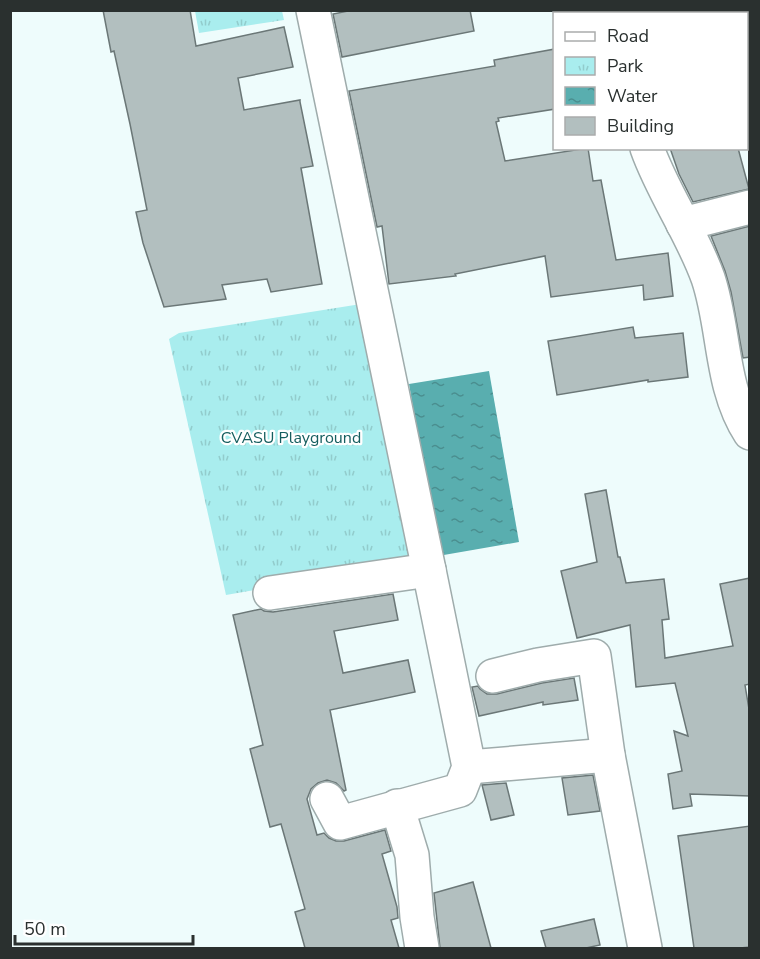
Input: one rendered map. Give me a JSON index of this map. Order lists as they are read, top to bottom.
{
  "parks": ["CVASU Playground"],
  "legend": [
    "Road",
    "Park",
    "Water",
    "Building"
  ],
  "scale_bar": "50 m"
}
